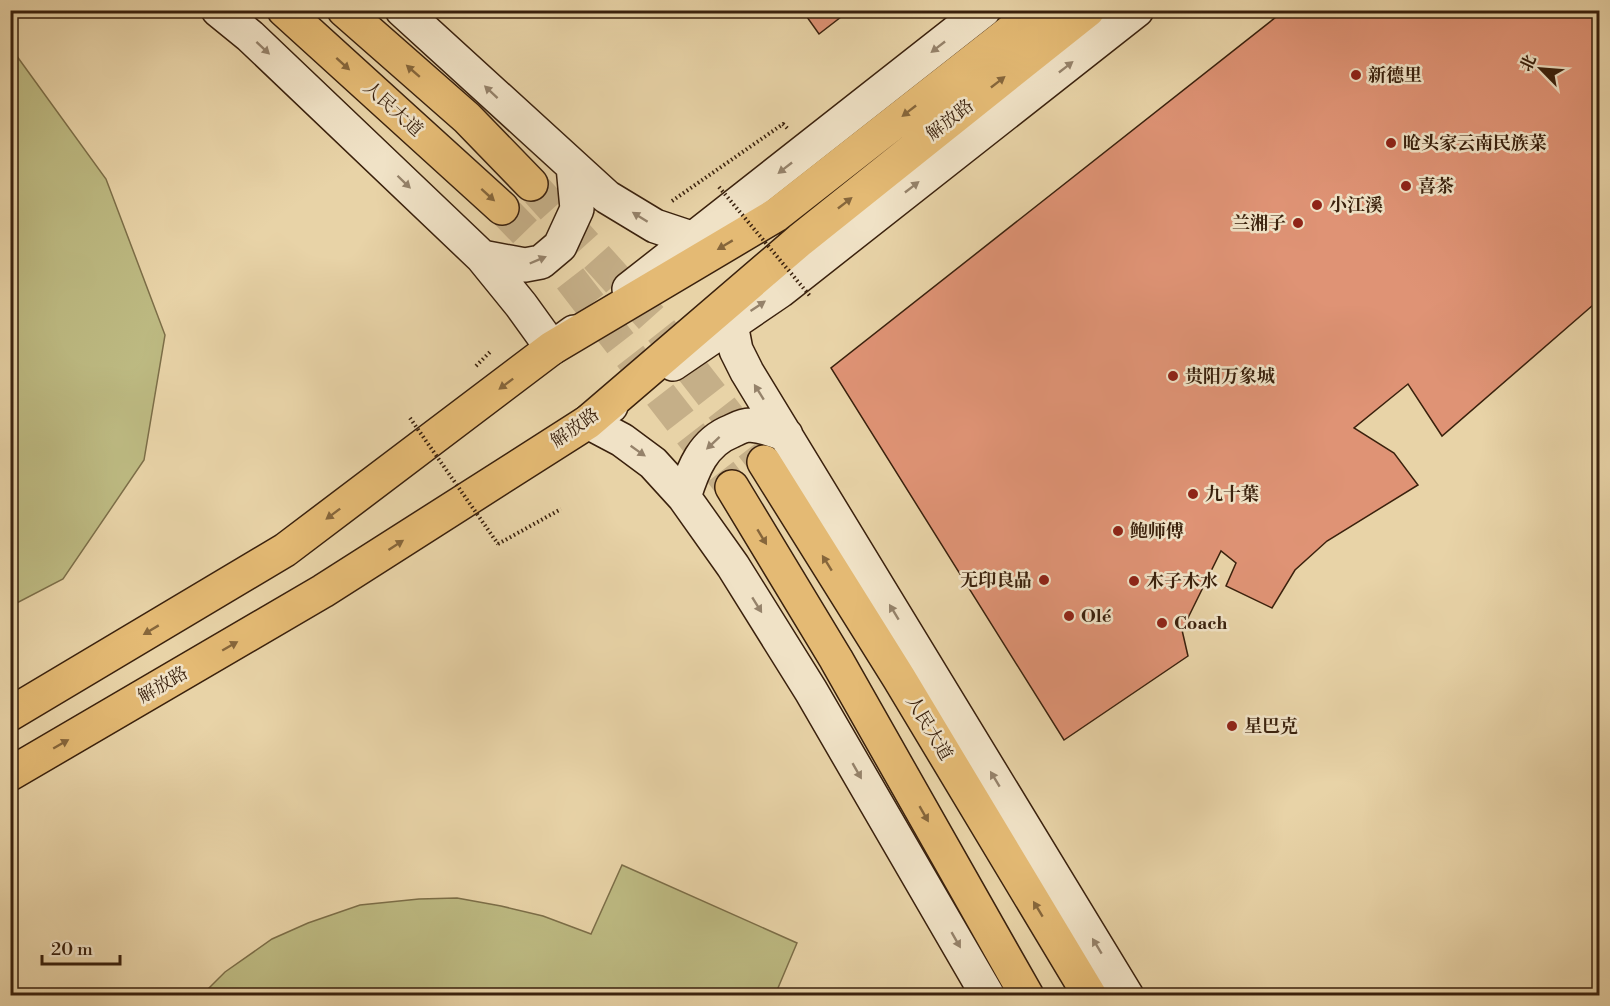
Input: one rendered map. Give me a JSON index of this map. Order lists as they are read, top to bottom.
{
  "streets": {
    "highway": ["人民大道", "解放路"]
  },
  "places": [
    "新德里",
    "呛头家云南民族菜",
    "喜茶",
    "小江溪",
    "兰湘子",
    "贵阳万象城",
    "九十葉",
    "鲍师傅",
    "无印良品",
    "木子木水",
    "Olé",
    "Coach",
    "星巴克"
  ],
  "scale_bar": "20 m",
  "north": "top left"
}
